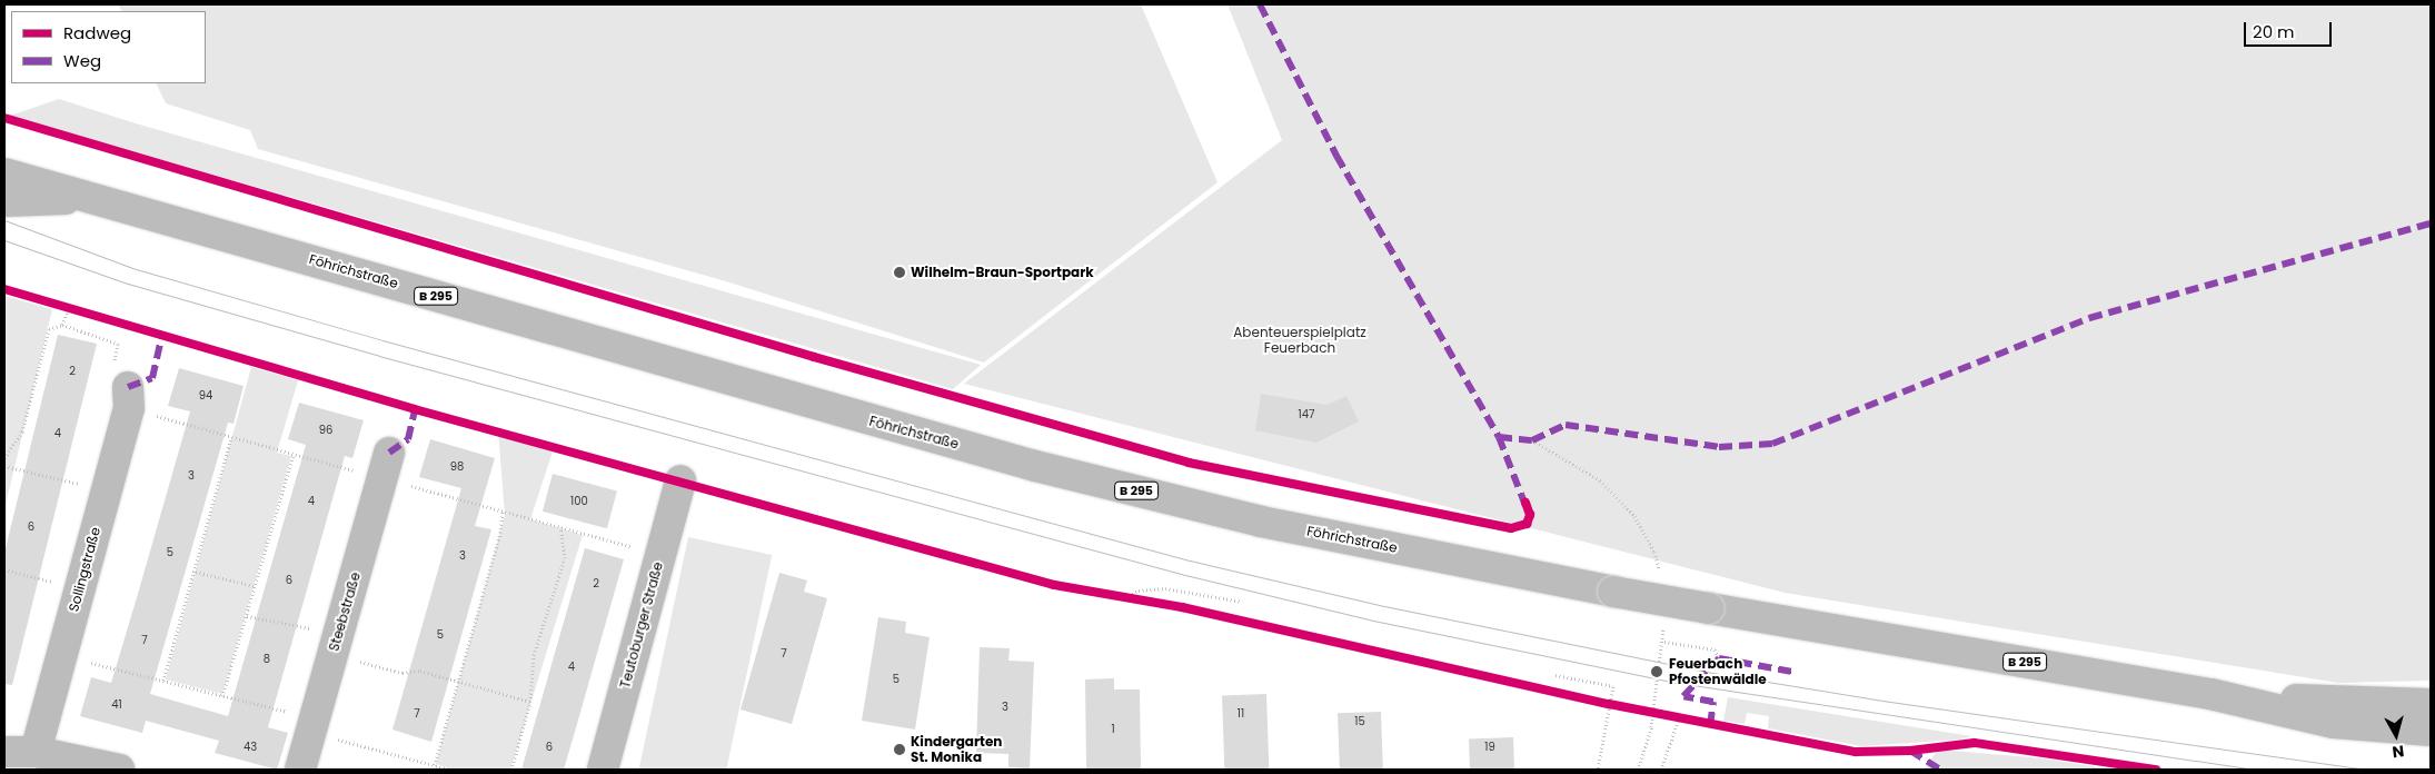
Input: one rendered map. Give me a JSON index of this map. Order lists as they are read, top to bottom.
{
  "streets": {
    "main road": [
      "Föhrichstraße",
      "B 295",
      "Sollingstraße",
      "Steebstraße",
      "Teutoburger Straße"
    ]
  },
  "crossings": [
    ["Föhrichstraße", "B 295"]
  ],
  "parks": ["Abenteuerspielplatz Feuerbach"],
  "places": ["Wilhelm-Braun-Sportpark", "Feuerbach Pfostenwäldle", "Kindergarten St. Monika"],
  "house_numbers": [
    "2",
    "94",
    "147",
    "96",
    "4",
    "98",
    "3",
    "4",
    "100",
    "6",
    "5",
    "3",
    "6",
    "2",
    "5",
    "7",
    "7",
    "8",
    "4",
    "5",
    "41",
    "3",
    "7",
    "11",
    "15",
    "1",
    "43",
    "6",
    "19"
  ],
  "legend": ["Radweg", "Weg"],
  "scale_bar": "20 m",
  "north": "bottom"
}
